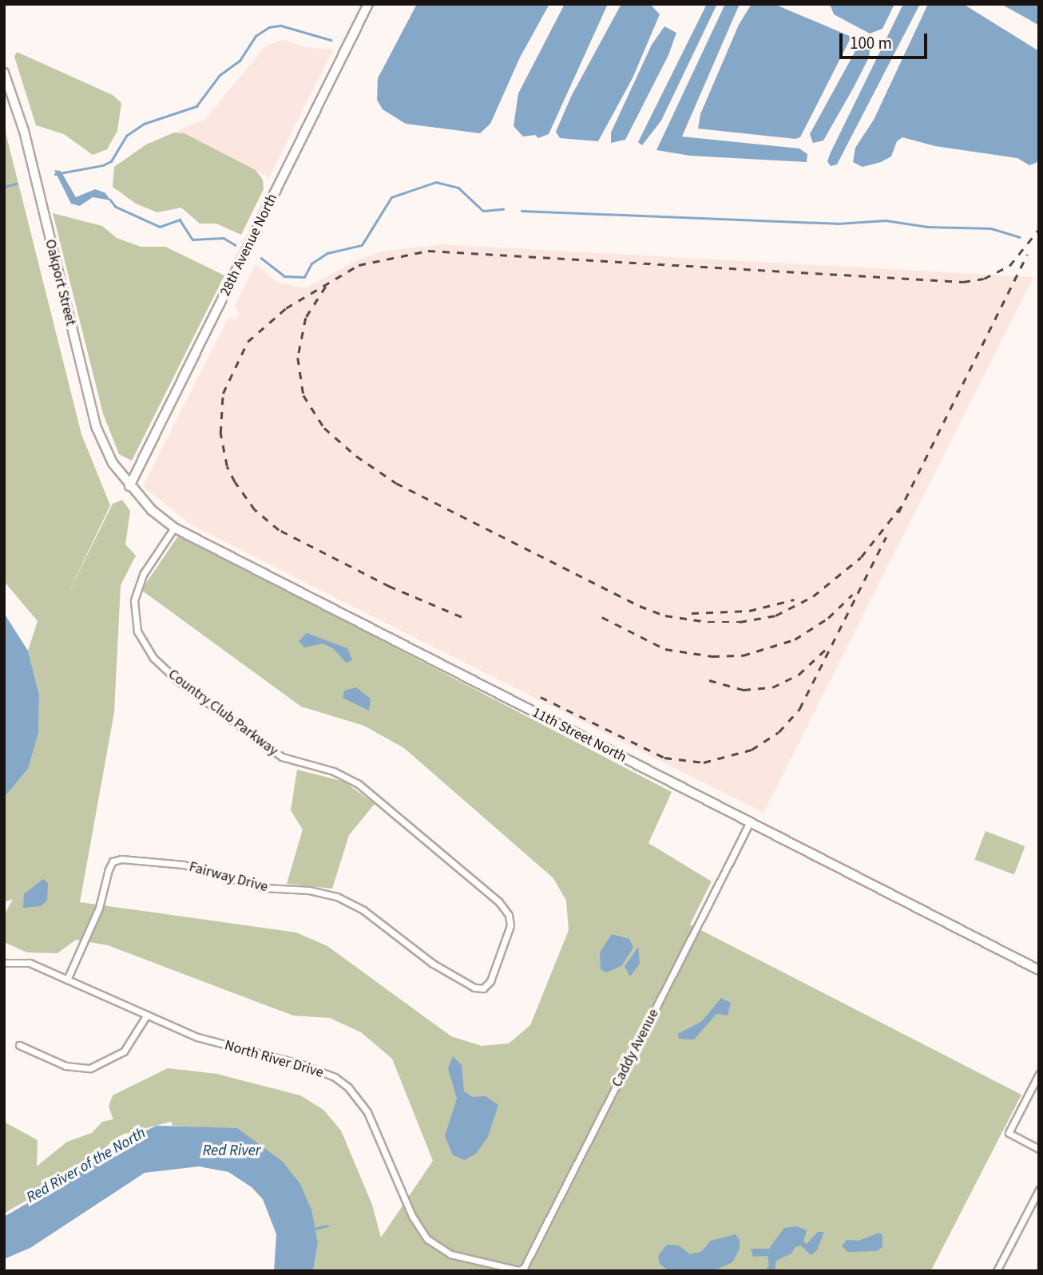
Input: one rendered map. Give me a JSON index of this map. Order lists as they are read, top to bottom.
{
  "streets": {
    "street": [
      "28th Avenue North",
      "Oakport Street",
      "Country Club Parkway",
      "11th Street North",
      "Fairway Drive",
      "Caddy Avenue",
      "North River Drive"
    ]
  },
  "crossings": [
    ["28th Avenue North", "Oakport Street"],
    ["28th Avenue North", "11th Street North"],
    ["Oakport Street", "11th Street North"],
    ["Country Club Parkway", "11th Street North"],
    ["Country Club Parkway", "Fairway Drive"],
    ["11th Street North", "Caddy Avenue"],
    ["Fairway Drive", "North River Drive"],
    ["Caddy Avenue", "North River Drive"]
  ],
  "water": ["Red River", "Red River of the North"],
  "scale_bar": "100 m"
}
